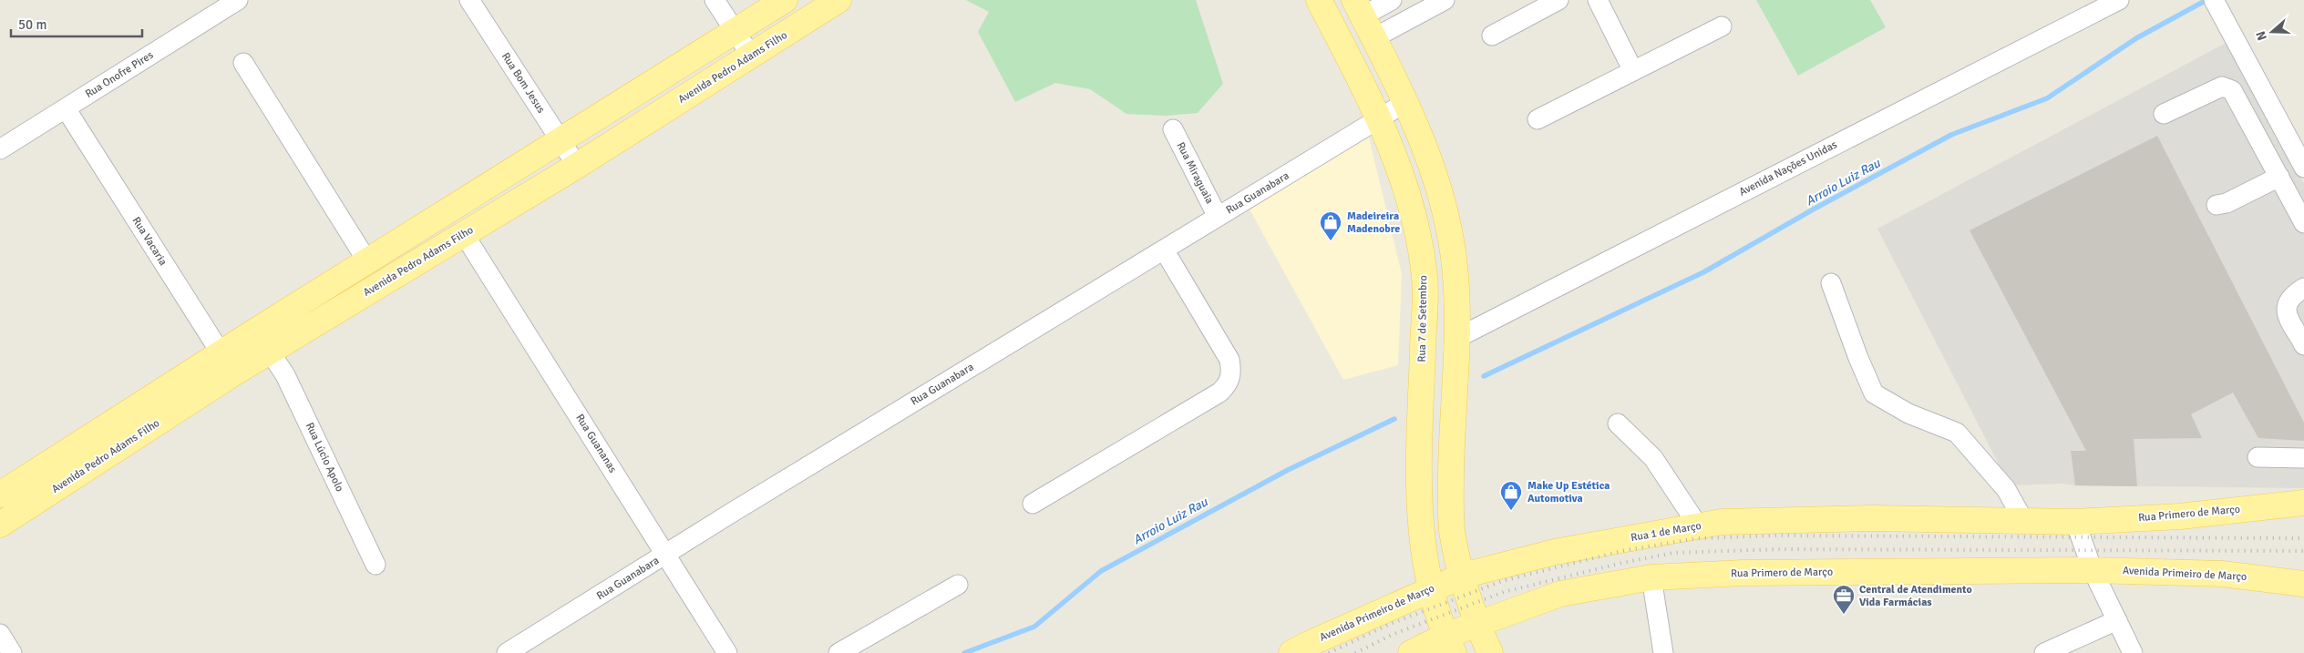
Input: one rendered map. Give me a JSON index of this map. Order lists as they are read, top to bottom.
{
  "streets": {
    "main road": [
      "Avenida Pedro Adams Filho",
      "Rua 7 de Setembro",
      "Rua Primero de Março",
      "Rua 1 de Março",
      "Avenida Primeiro de Março"
    ],
    "street": [
      "Rua Onofre Pires",
      "Rua Bom Jesus",
      "Avenida Nações Unidas",
      "Rua Miraguaia",
      "Rua Guanabara",
      "Rua Vacaria",
      "Rua Guananas",
      "Rua Lúcio Apolo"
    ]
  },
  "crossings": [
    ["Avenida Pedro Adams Filho", "Rua Bom Jesus"],
    ["Avenida Pedro Adams Filho", "Rua Vacaria"],
    ["Avenida Pedro Adams Filho", "Rua Guananas"],
    ["Avenida Pedro Adams Filho", "Rua Lúcio Apolo"],
    ["Rua Onofre Pires", "Rua Vacaria"],
    ["Rua Miraguaia", "Rua Guanabara"],
    ["Rua Guanabara", "Rua 7 de Setembro"],
    ["Rua Guanabara", "Rua Guananas"],
    ["Rua 7 de Setembro", "Avenida Primeiro de Março"],
    ["Rua Primero de Março", "Avenida Primeiro de Março"],
    ["Rua 1 de Março", "Avenida Primeiro de Março"]
  ],
  "water": ["Arroio Luiz Rau"],
  "places": {
    "shop": ["Madeireira Madenobre", "Make Up Estética Automotiva"],
    "office": ["Central de Atendimento Vida Farmácias"]
  },
  "scale_bar": "50 m",
  "north": "left"
}
